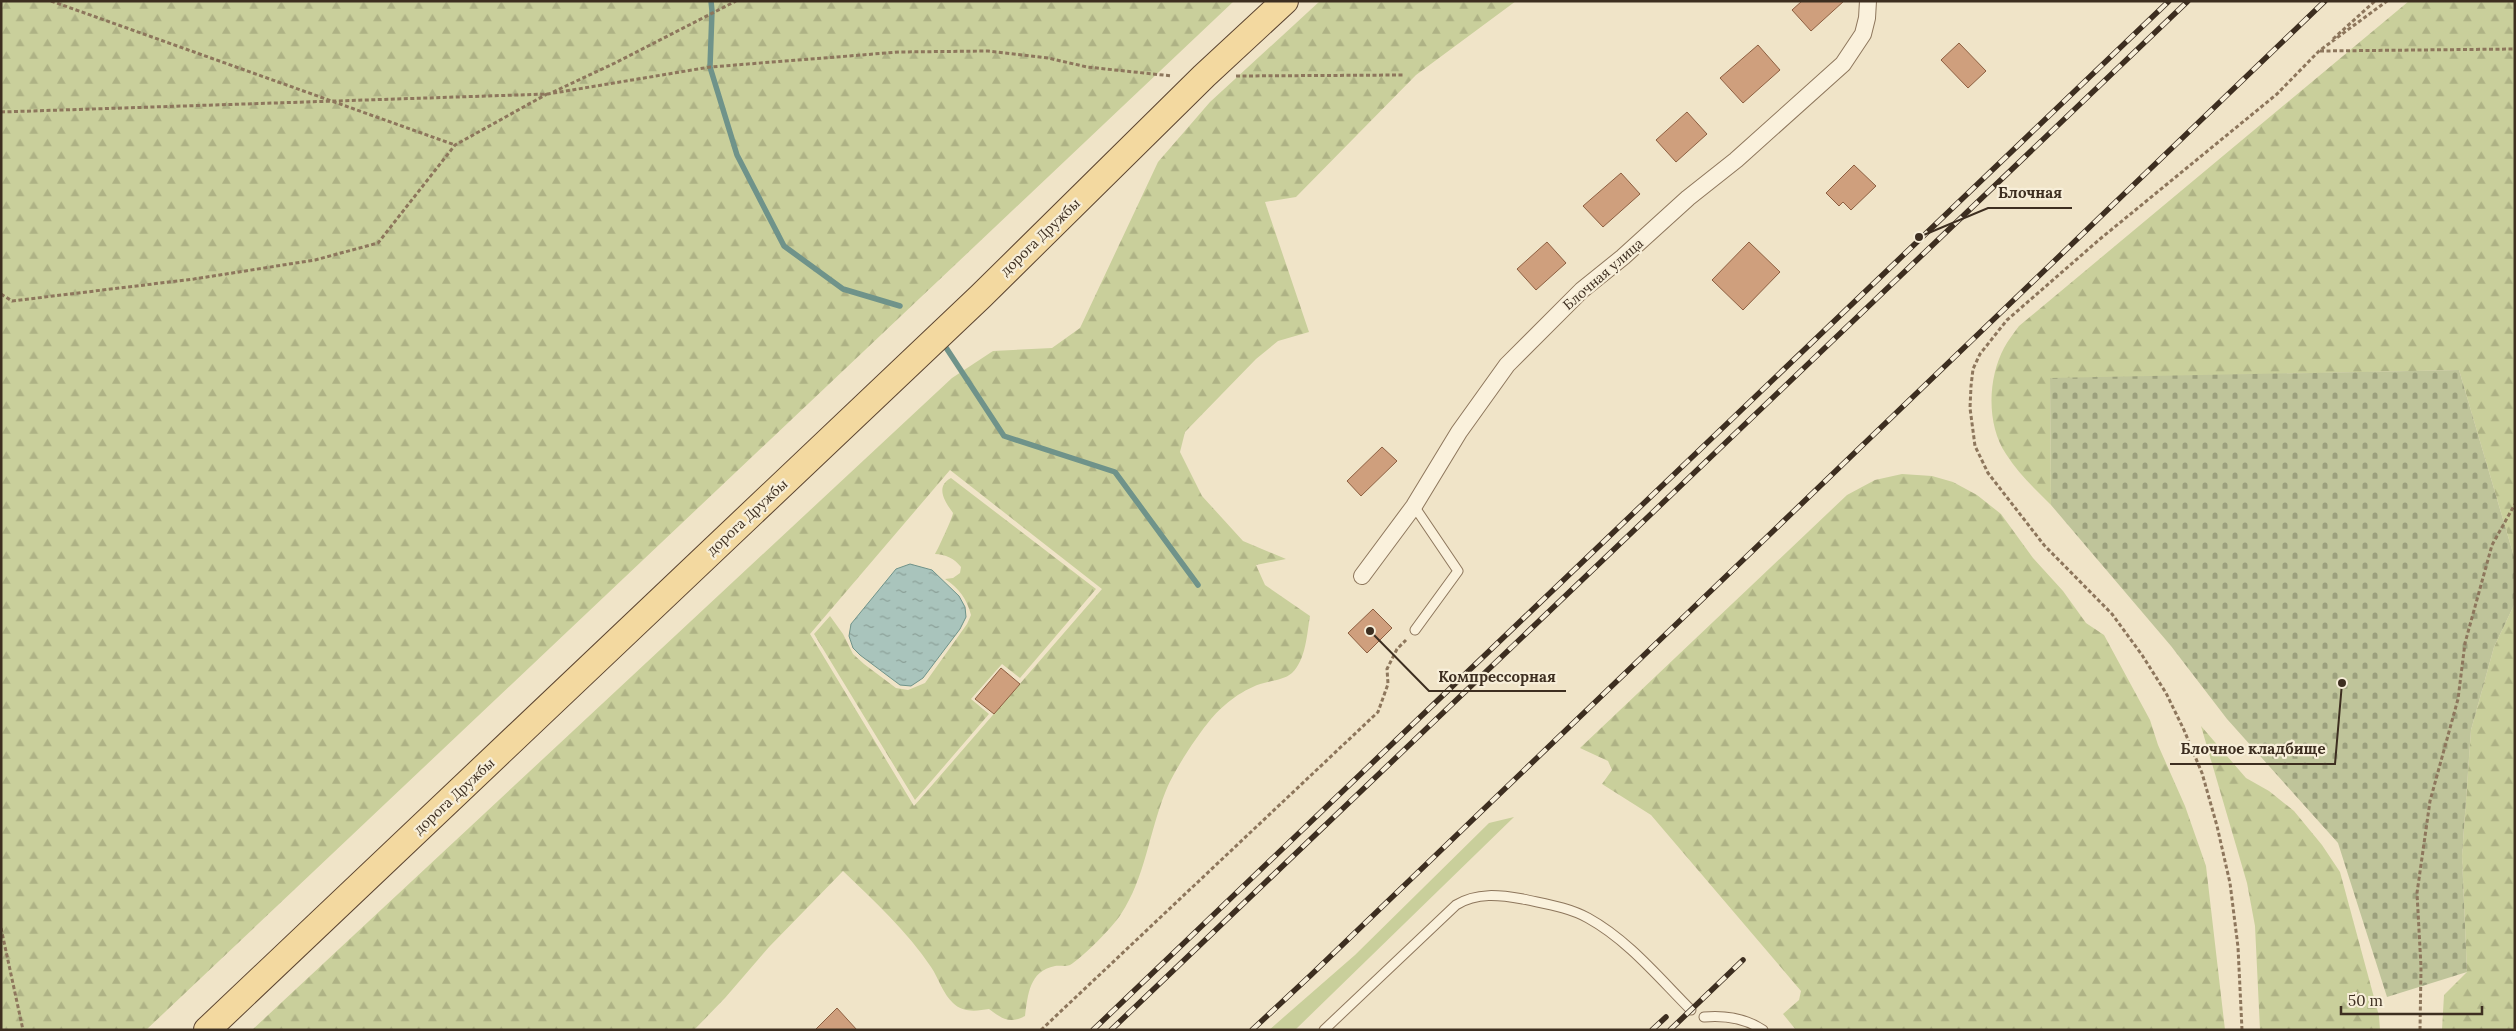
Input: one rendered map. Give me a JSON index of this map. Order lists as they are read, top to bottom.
{
  "streets": {
    "main road": ["дорога Дружбы"],
    "street": ["Блочная улица"]
  },
  "places": ["Блочная", "Компрессорная", "Блочное кладбище"],
  "scale_bar": "50 m"
}
